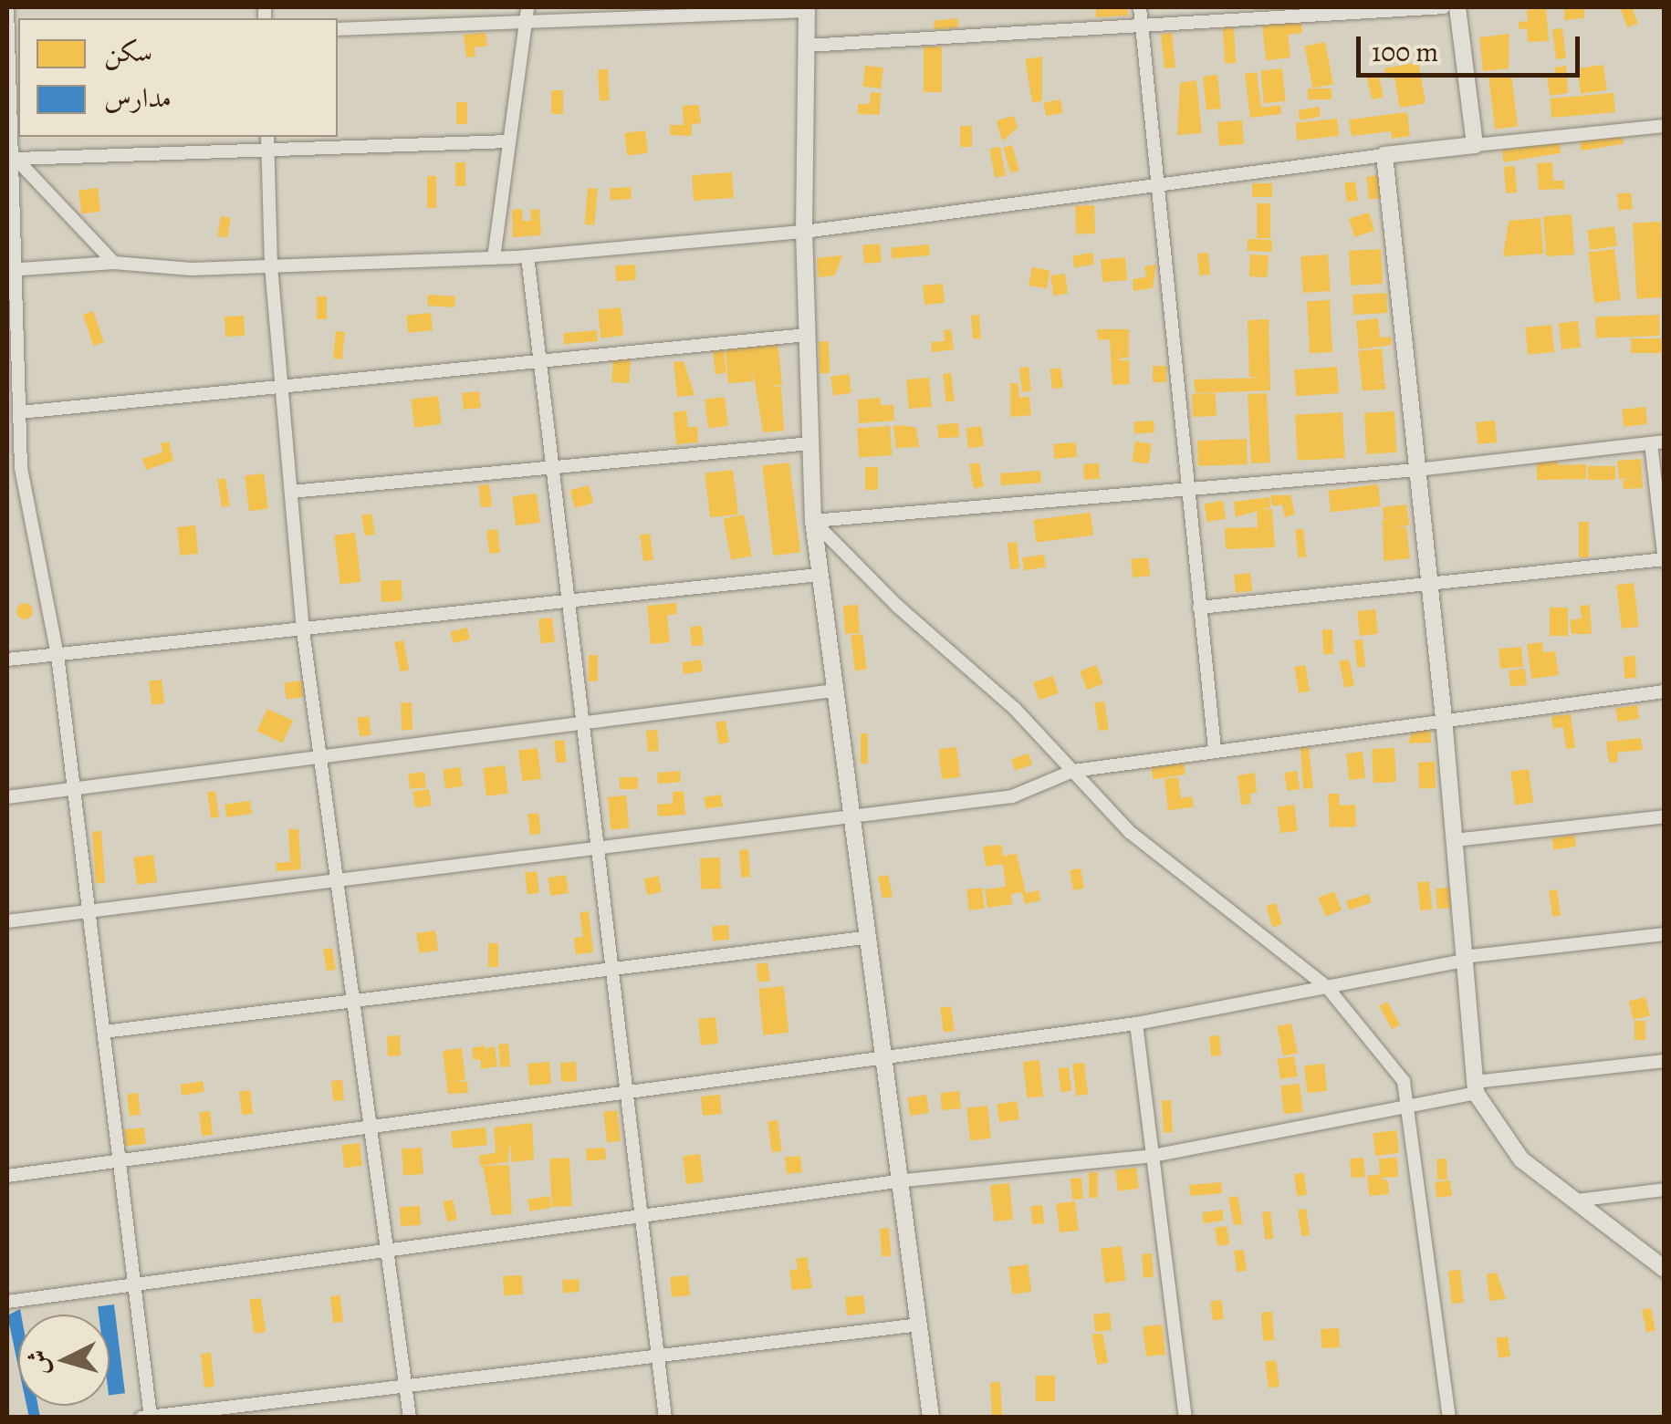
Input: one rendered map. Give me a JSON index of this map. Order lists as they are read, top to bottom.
{
  "legend": ["سكن", "مدارس"],
  "scale_bar": "100 m",
  "north": "left"
}
